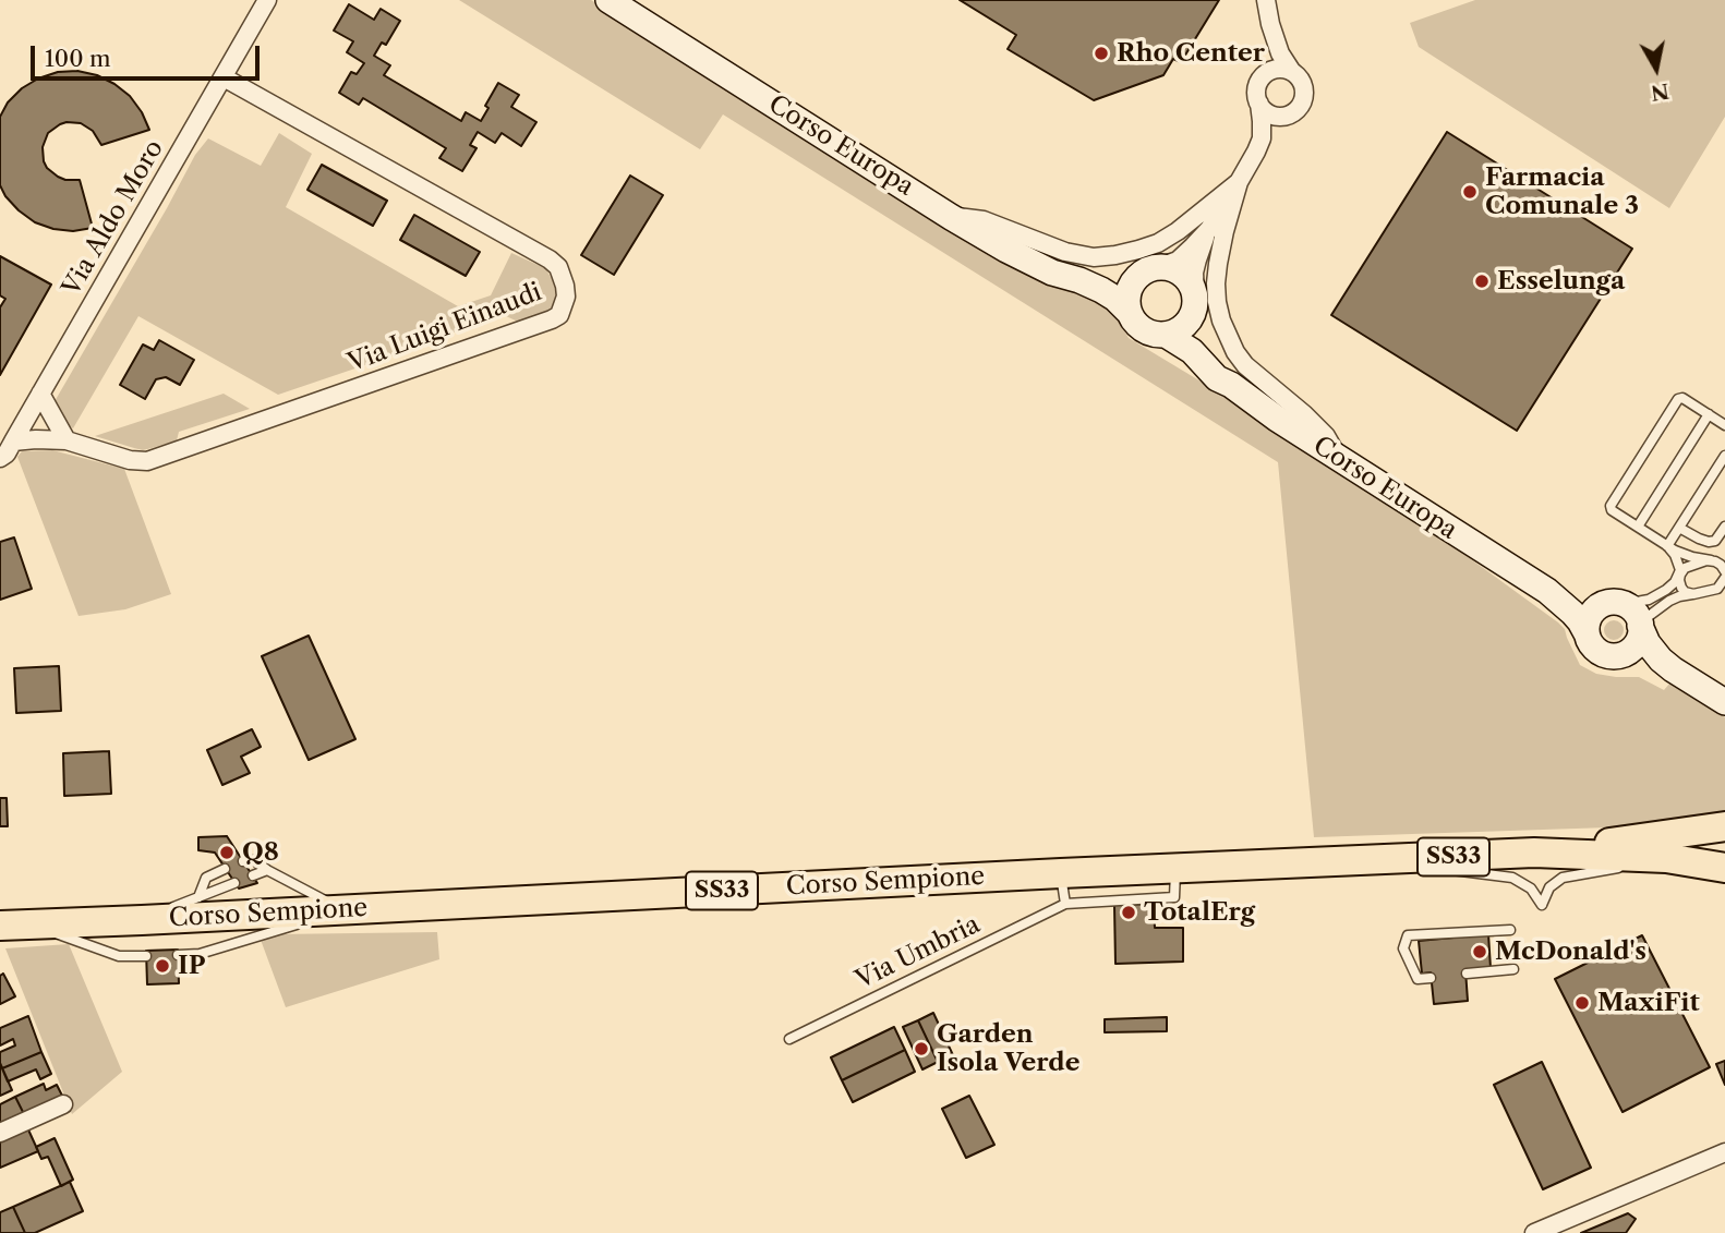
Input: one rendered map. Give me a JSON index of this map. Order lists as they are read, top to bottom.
{
  "streets": {
    "main road": ["Corso Europa", "SS33", "Corso Sempione"],
    "street": ["Via Aldo Moro", "Via Luigi Einaudi"],
    "lane": ["Via Umbria"]
  },
  "crossings": [
    ["Via Aldo Moro", "Via Luigi Einaudi"]
  ],
  "places": [
    "Rho Center",
    "Farmacia Comunale 3",
    "Esselunga",
    "Q8",
    "TotalErg",
    "McDonald's",
    "IP",
    "MaxiFit",
    "Garden Isola Verde"
  ],
  "scale_bar": "100 m",
  "north": "bottom"
}
